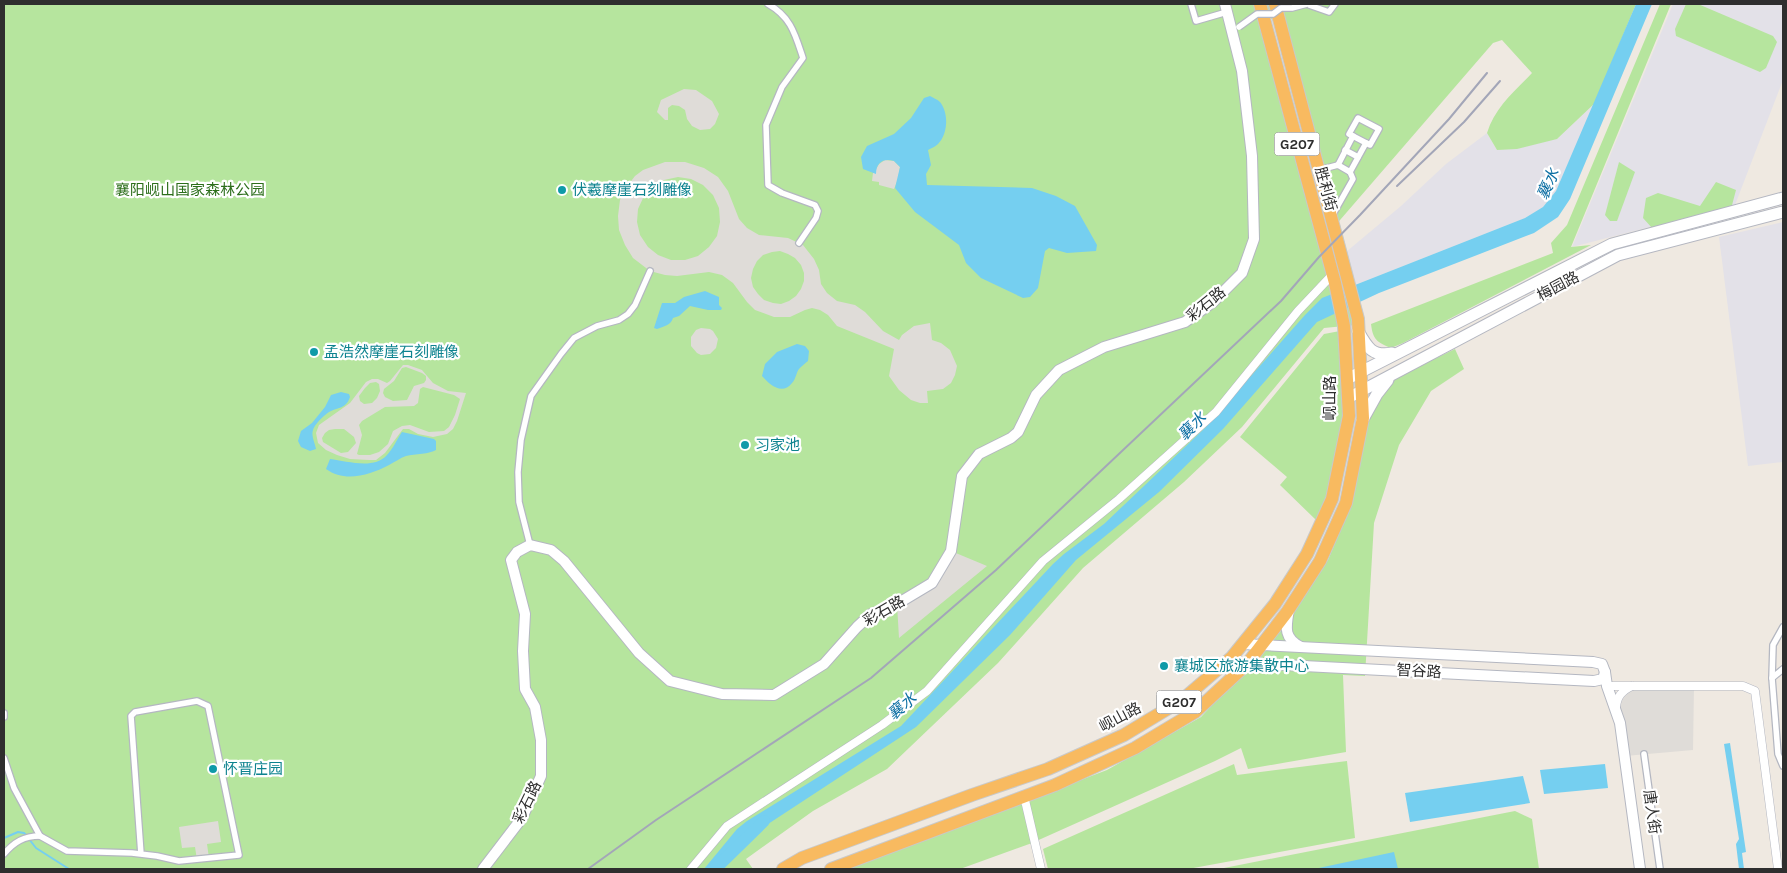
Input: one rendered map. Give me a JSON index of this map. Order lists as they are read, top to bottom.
{
  "streets": {
    "highway": ["G207", "胜利街", "岘山路"],
    "main road": ["梅园路"],
    "street": ["彩石路", "智谷路", "唐人街"]
  },
  "crossings": [
    ["胜利街", "岘山路"],
    ["梅园路", "岘山路"],
    ["岘山路", "智谷路"]
  ],
  "water": ["襄水"],
  "parks": ["襄阳岘山国家森林公园"],
  "places": [
    "伏羲摩崖石刻雕像",
    "孟浩然摩崖石刻雕像",
    "习家池",
    "襄城区旅游集散中心",
    "怀晋庄园"
  ]
}
